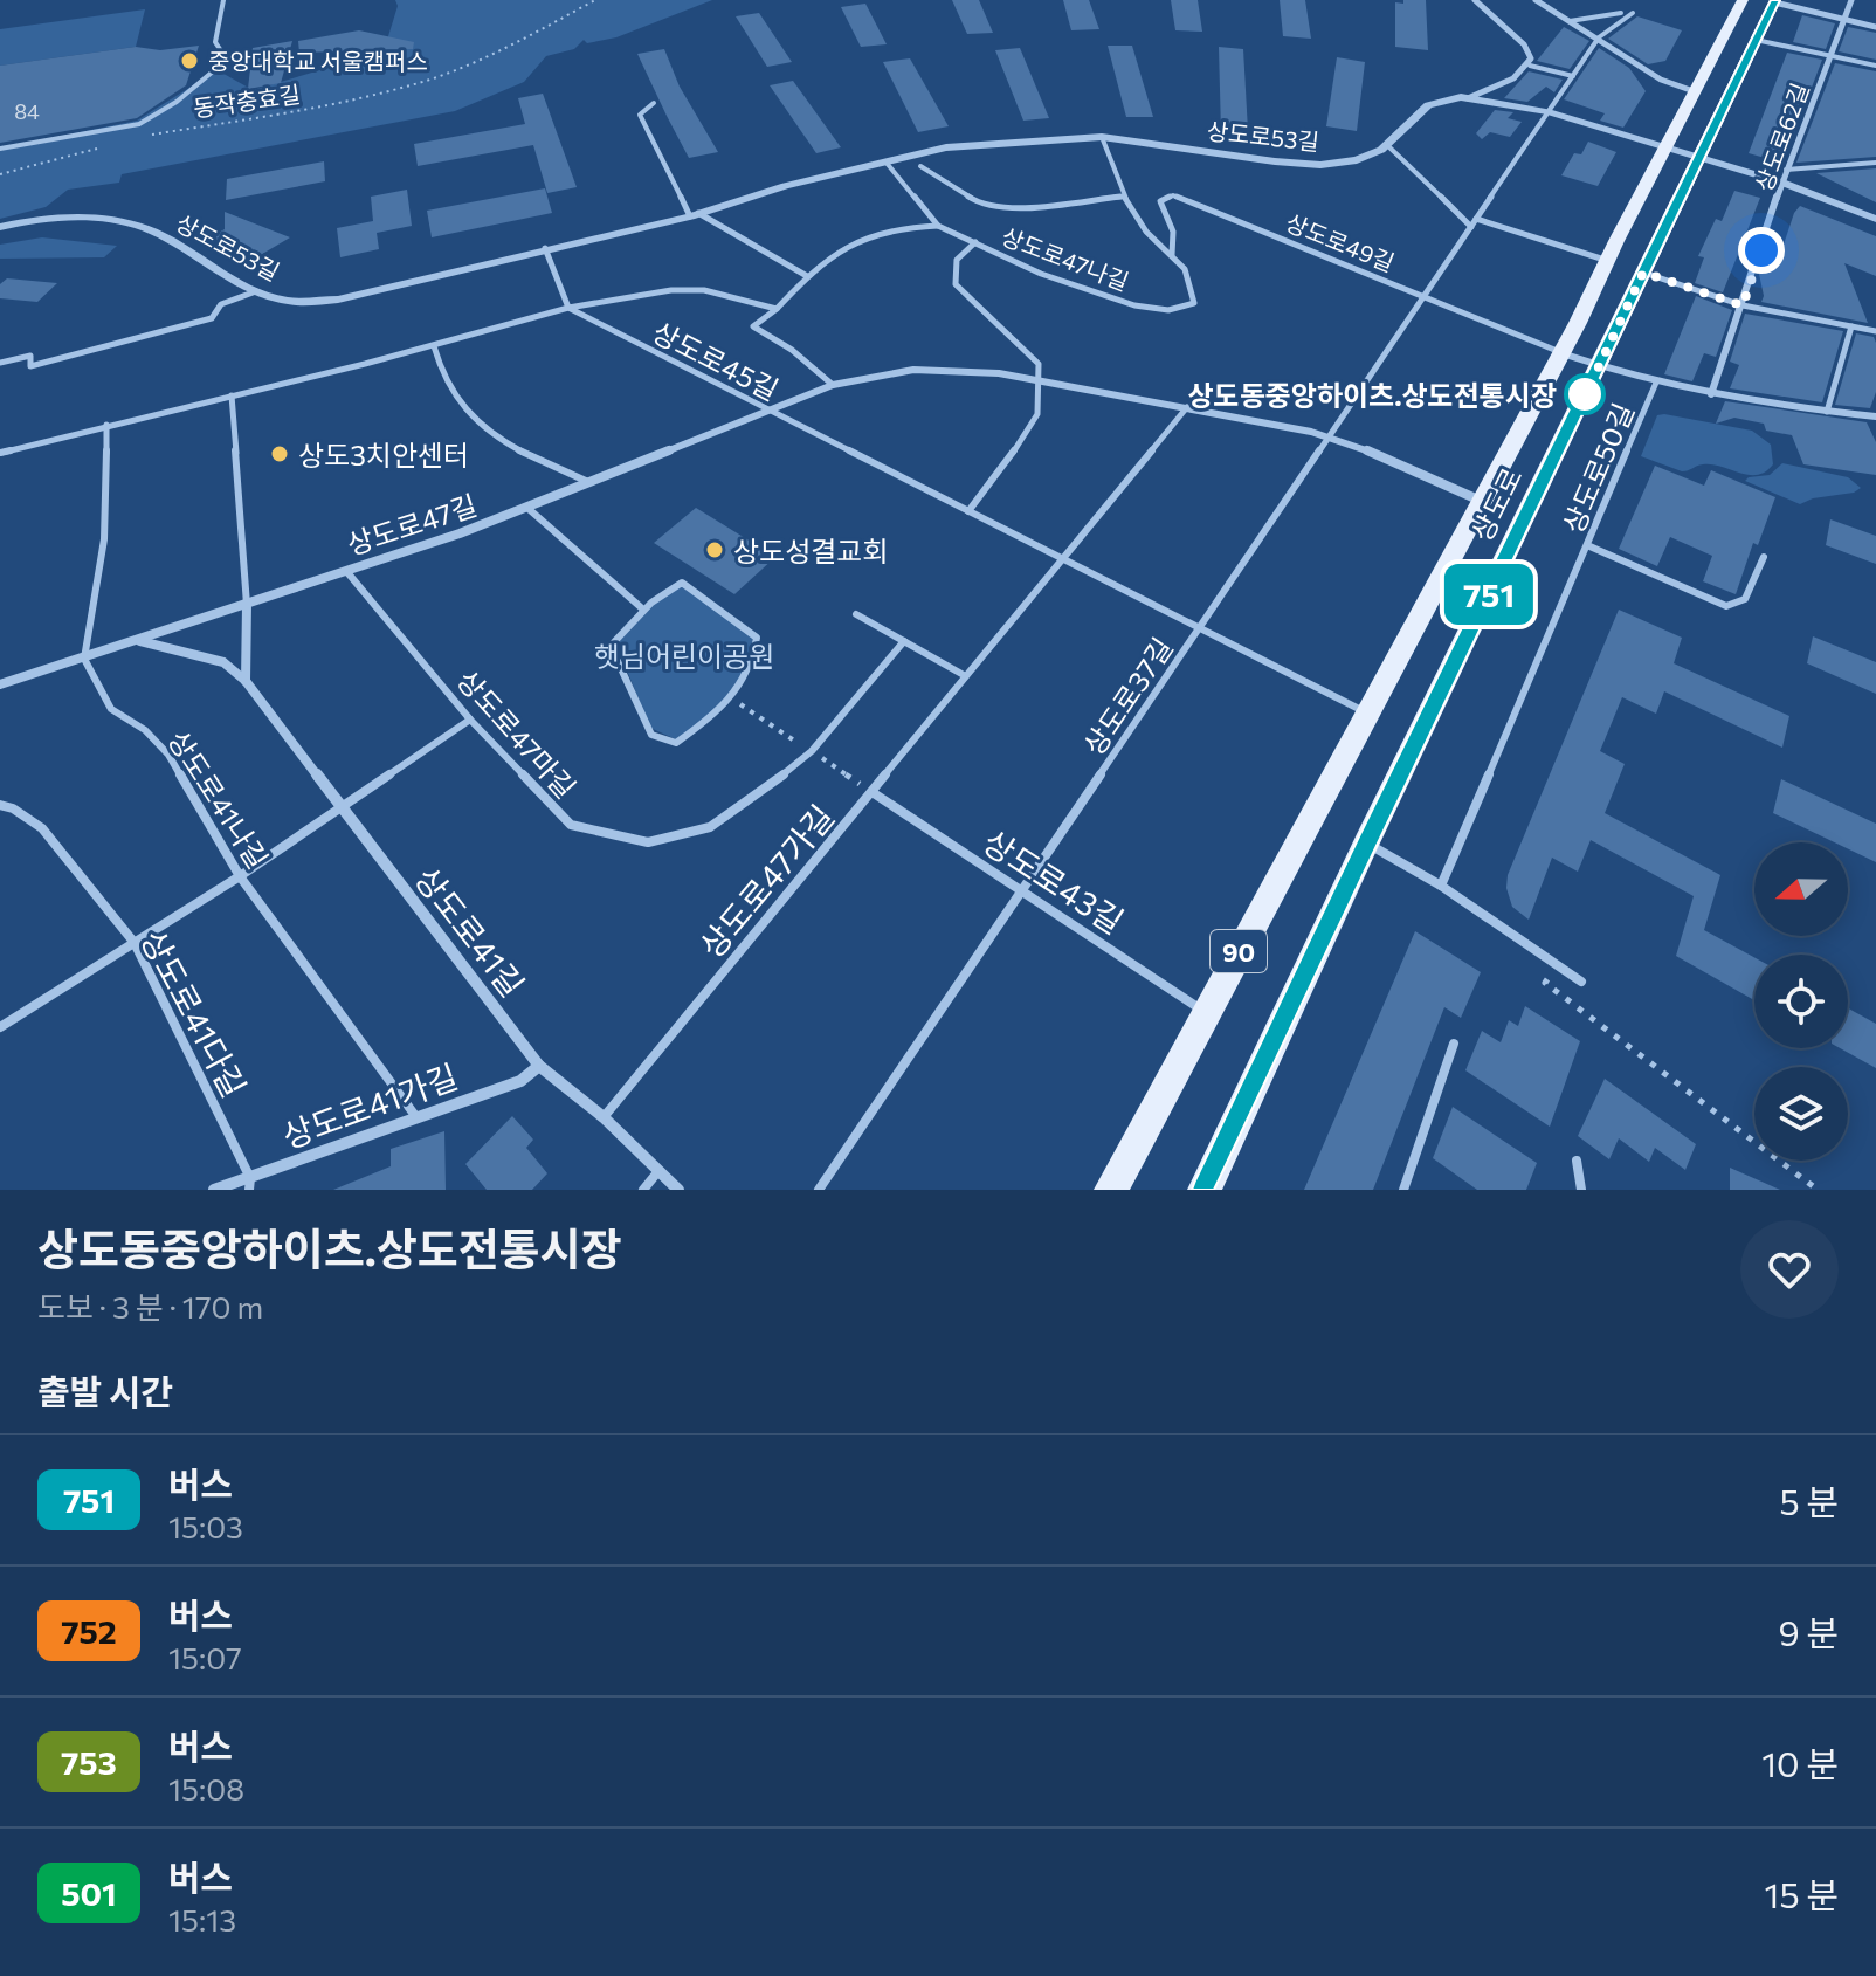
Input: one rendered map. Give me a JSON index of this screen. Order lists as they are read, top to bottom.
{
  "streets": {
    "main road": ["상도로", "90"],
    "street": [
      "상도로53길",
      "상도로62길",
      "상도로50길",
      "상도로47길",
      "상도로41길",
      "상도로41가길"
    ],
    "lane": [
      "상도로49길",
      "상도로47나길",
      "상도로45길",
      "상도로37길",
      "상도로47마길",
      "상도로41나길",
      "상도로47가길",
      "상도로43길",
      "상도로41다길"
    ],
    "path": ["동작충효길"]
  },
  "crossings": [
    ["상도로53길", "상도로62길"],
    ["상도로53길", "상도로47나길"],
    ["상도로53길", "상도로"],
    ["상도로53길", "상도로37길"],
    ["상도로62길", "상도로50길"],
    ["상도로49길", "상도로47나길"],
    ["상도로49길", "상도로50길"],
    ["상도로49길", "상도로"],
    ["상도로49길", "상도로37길"],
    ["상도로47나길", "상도로47길"],
    ["상도로45길", "상도로"],
    ["상도로45길", "상도로47길"],
    ["상도로45길", "상도로37길"],
    ["상도로45길", "상도로47가길"],
    ["상도로50길", "상도로"],
    ["상도로", "상도로47길"],
    ["상도로", "상도로43길"],
    ["상도로47길", "상도로37길"],
    ["상도로47길", "상도로47마길"],
    ["상도로47길", "상도로41나길"],
    ["상도로47길", "상도로47가길"],
    ["상도로47길", "상도로41길"],
    ["상도로37길", "상도로43길"],
    ["상도로41나길", "상도로41가길"],
    ["상도로47가길", "상도로43길"],
    ["상도로47가길", "상도로41길"],
    ["상도로41길", "상도로41가길"],
    ["상도로41다길", "상도로41가길"]
  ],
  "parks": ["햇님어린이공원"],
  "places": [
    "중앙대학교 서울캠퍼스",
    "상도동중앙하이츠.상도전통시장",
    "상도3치안센터",
    "상도성결교회"
  ],
  "lines": ["bus line 751"],
  "house_numbers": ["84"],
  "north": "left",
  "page": {
    "on_map": "751",
    "heading": [
      ["상도동중앙하이츠.상도전통시장", "도보 · 3 분 · 170 m"],
      "출발 시간"
    ],
    "list": [
      {
        "mark": "751",
        "name": "버스",
        "note": "15:03",
        "value": "5 분"
      },
      {
        "mark": "752",
        "name": "버스",
        "note": "15:07",
        "value": "9 분"
      },
      {
        "mark": "753",
        "name": "버스",
        "note": "15:08",
        "value": "10 분"
      },
      {
        "mark": "501",
        "name": "버스",
        "note": "15:13",
        "value": "15 분"
      }
    ]
  }
}
